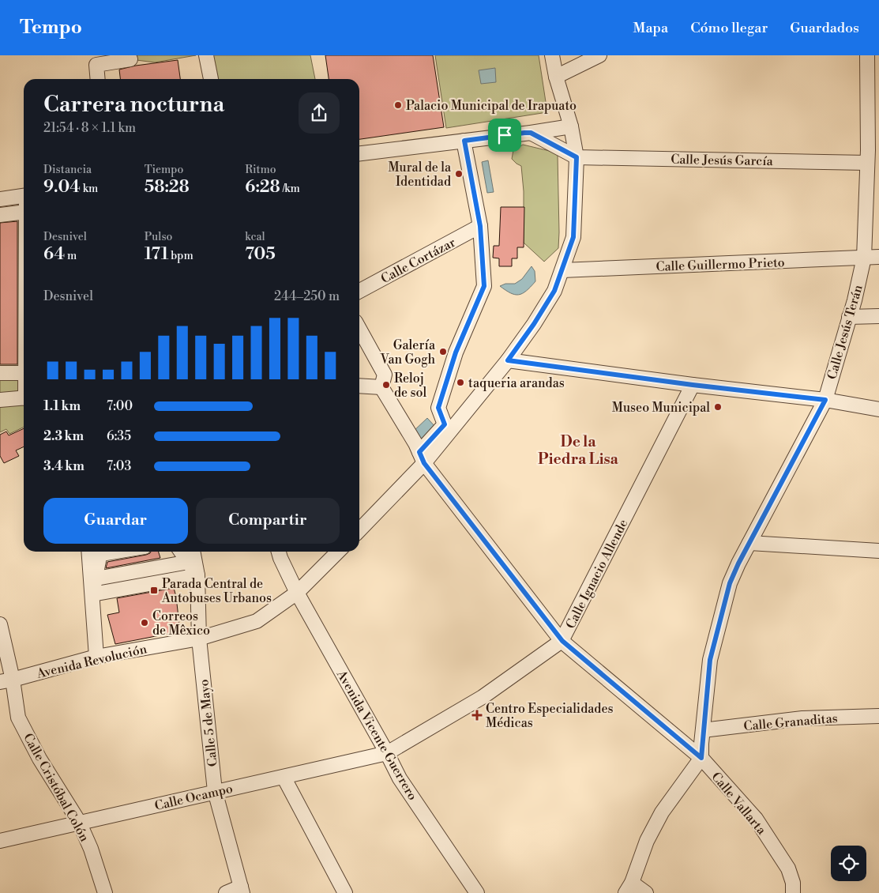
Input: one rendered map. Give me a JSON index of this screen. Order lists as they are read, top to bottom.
{
  "streets": {
    "street": [
      "Calle Jesús García",
      "Calle Cortázar",
      "Calle Guillermo Prieto",
      "Calle Jesús Terán",
      "Calle Ignacio Allende",
      "Avenida Revolución",
      "Calle Granaditas",
      "Calle 5 de Mayo",
      "Avenida Vicente Guerrero",
      "Calle Cristóbal Colón",
      "Calle Ocampo",
      "Calle Vallarta"
    ]
  },
  "crossings": [
    ["Calle Jesús García", "Calle Jesús Terán"],
    ["Calle Guillermo Prieto", "Calle Jesús Terán"],
    ["Calle Jesús Terán", "Calle Granaditas"],
    ["Calle Jesús Terán", "Calle Vallarta"],
    ["Calle Ignacio Allende", "Avenida Vicente Guerrero"],
    ["Calle Ignacio Allende", "Calle Ocampo"],
    ["Calle Ignacio Allende", "Calle Vallarta"],
    ["Avenida Revolución", "Calle 5 de Mayo"],
    ["Avenida Revolución", "Avenida Vicente Guerrero"],
    ["Avenida Revolución", "Calle Cristóbal Colón"],
    ["Calle 5 de Mayo", "Calle Ocampo"],
    ["Avenida Vicente Guerrero", "Calle Ocampo"],
    ["Calle Cristóbal Colón", "Calle Ocampo"]
  ],
  "districts": ["De la Piedra Lisa"],
  "places": {
    "other": [
      "Palacio Municipal de Irapuato",
      "Mural de la Identidad",
      "Galería Van Gogh",
      "taqueria arandas",
      "Reloj de sol",
      "Museo Municipal",
      "Correos de Mêxico"
    ],
    "transit": ["Parada Central de Autobuses Urbanos"],
    "health": ["Centro Especialidades Médicas"]
  },
  "page": {
    "header": "Tempo",
    "nav": ["Mapa", "Cómo llegar", "Guardados"],
    "heading": ["Carrera nocturna", "21:54 · 8 × 1.1 km"],
    "stats": [
      ["Distancia", "9.04 km"],
      ["Tiempo", "58:28"],
      ["Ritmo", "6:28 /km"],
      ["Desnivel", "64 m"],
      ["Pulso", "171 bpm"],
      ["kcal", "705"]
    ],
    "chart": ["Desnivel", "244–250 m"],
    "list": [
      {
        "name": "1.1 km",
        "note": "7:00"
      },
      {
        "name": "2.3 km",
        "note": "6:35"
      },
      {
        "name": "3.4 km",
        "note": "7:03"
      }
    ],
    "buttons": ["Guardar", "Compartir"]
  }
}
